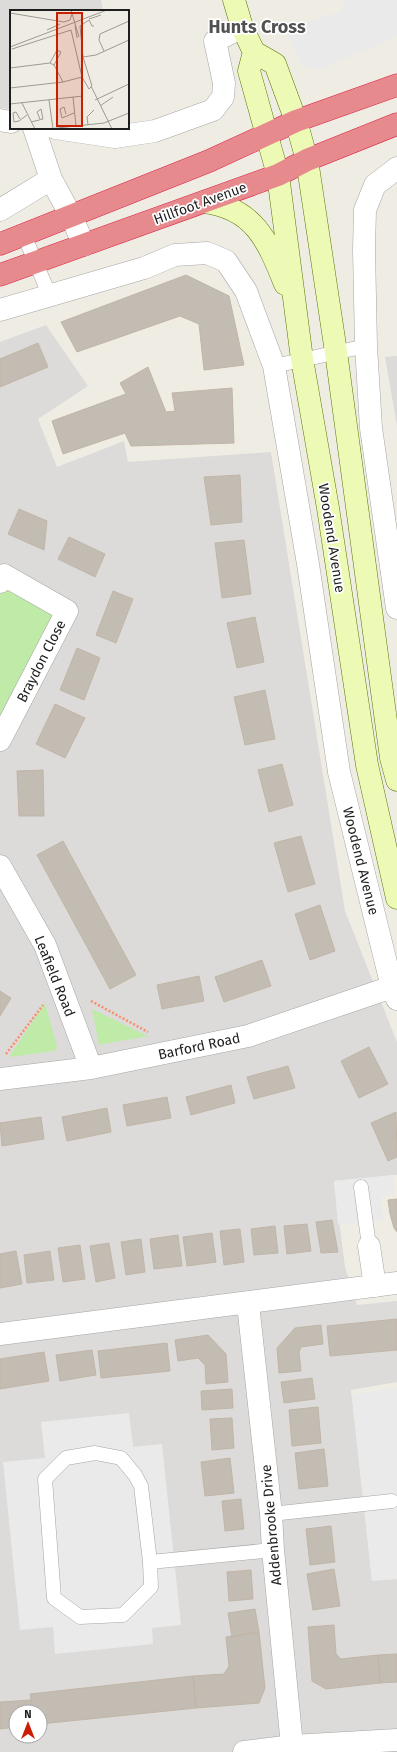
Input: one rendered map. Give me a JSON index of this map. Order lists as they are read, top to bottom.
{
  "streets": {
    "highway": ["Hillfoot Avenue"],
    "street": [
      "Woodend Avenue",
      "Braydon Close",
      "Leafield Road",
      "Barford Road",
      "Addenbrooke Drive"
    ]
  },
  "crossings": [
    ["Hillfoot Avenue", "Woodend Avenue"],
    ["Woodend Avenue", "Barford Road"],
    ["Leafield Road", "Barford Road"]
  ],
  "districts": ["Hunts Cross"],
  "north": "top"
}
